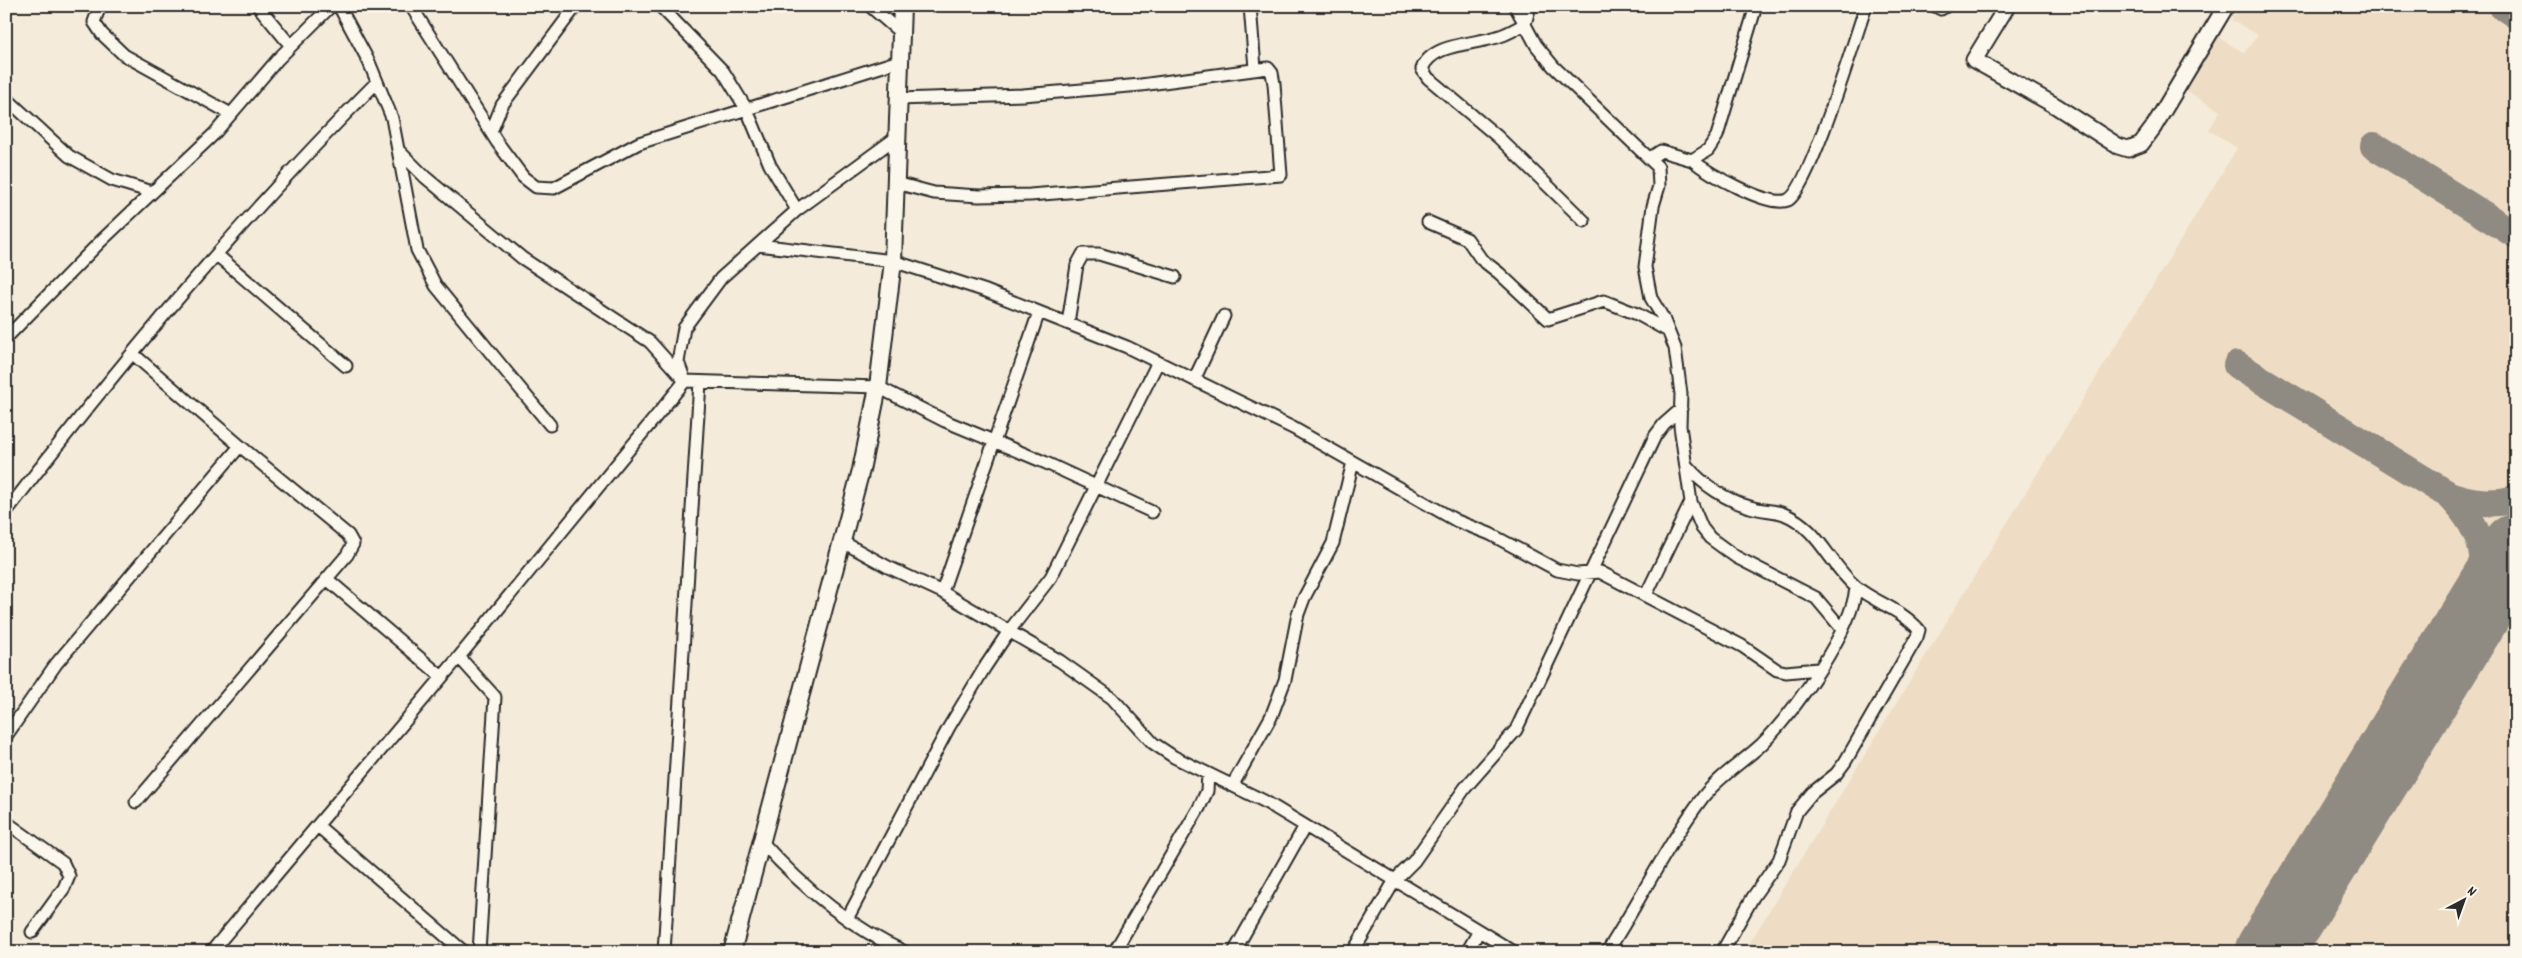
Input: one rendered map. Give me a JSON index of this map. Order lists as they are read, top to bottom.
{
  "north": "top right"
}
